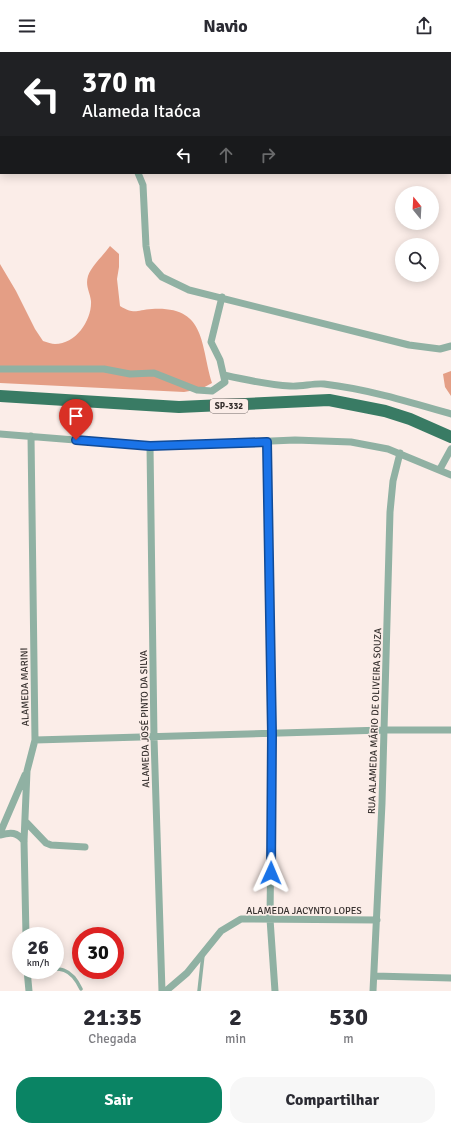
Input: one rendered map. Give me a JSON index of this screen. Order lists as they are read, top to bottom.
{
  "streets": {
    "main road": ["SP-332"],
    "street": [
      "ALAMEDA MARINI",
      "ALAMEDA JOSÉ PINTO DA SILVA",
      "RUA ALAMEDA MÁRIO DE OLIVEIRA SOUZA",
      "ALAMEDA JACYNTO LOPES"
    ]
  },
  "crossings": [
    ["RUA ALAMEDA MÁRIO DE OLIVEIRA SOUZA", "ALAMEDA JACYNTO LOPES"]
  ],
  "north": "top",
  "page": {
    "header": "Navio",
    "turn": ["370 m", "Alameda Itaóca"],
    "speed": "26 km/h",
    "limit": "30",
    "eta": [
      "21:35",
      "Chegada",
      "2",
      "min",
      "530",
      "m"
    ],
    "buttons": ["Sair", "Compartilhar"]
  }
}
